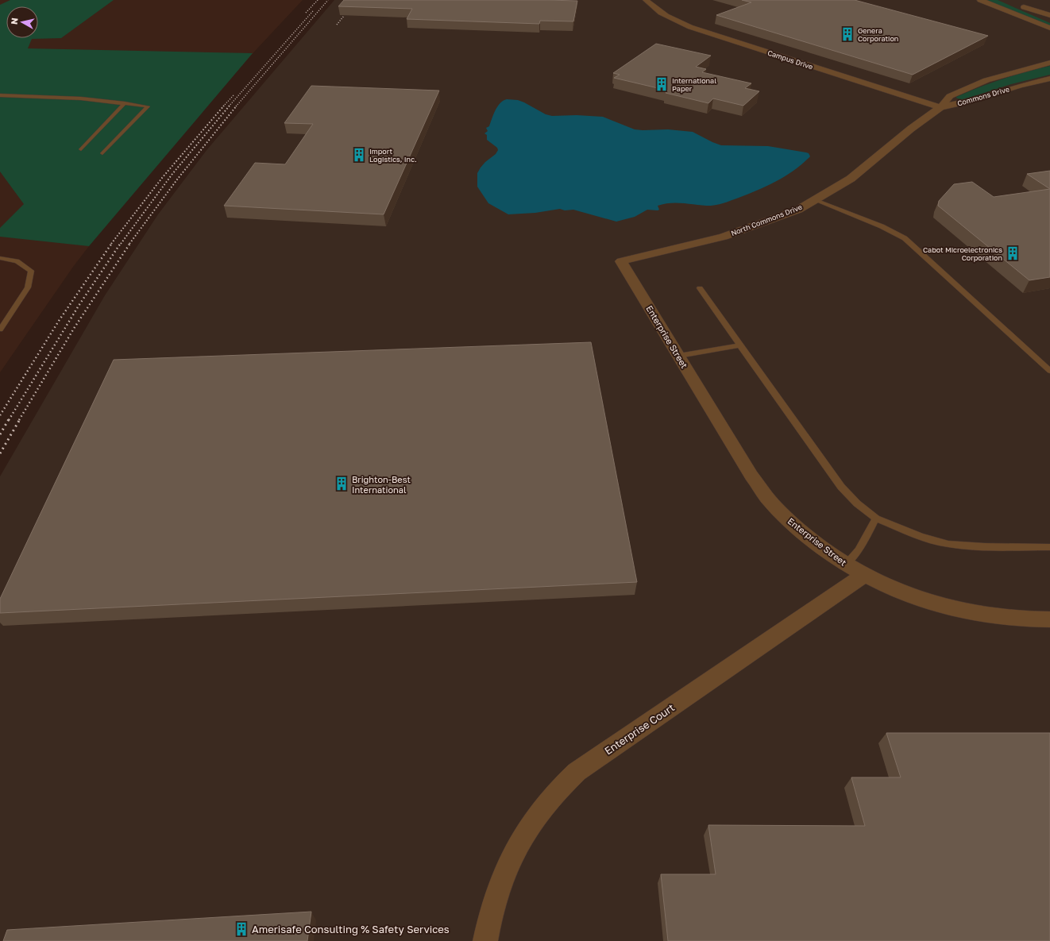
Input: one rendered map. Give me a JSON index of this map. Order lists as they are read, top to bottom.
{
  "streets": {
    "street": [
      "Campus Drive",
      "Commons Drive",
      "North Commons Drive",
      "Enterprise Street",
      "Enterprise Court"
    ]
  },
  "crossings": [
    ["Campus Drive", "Commons Drive"],
    ["Campus Drive", "North Commons Drive"],
    ["Commons Drive", "North Commons Drive"],
    ["North Commons Drive", "Enterprise Street"],
    ["Enterprise Street", "Enterprise Court"]
  ],
  "places": {
    "building": [
      "Genera Corporation",
      "International Paper",
      "Import Logistics, Inc.",
      "Cabot Microelectronics Corporation",
      "Brighton-Best International",
      "Amerisafe Consulting % Safety Services"
    ]
  },
  "north": "left"
}
